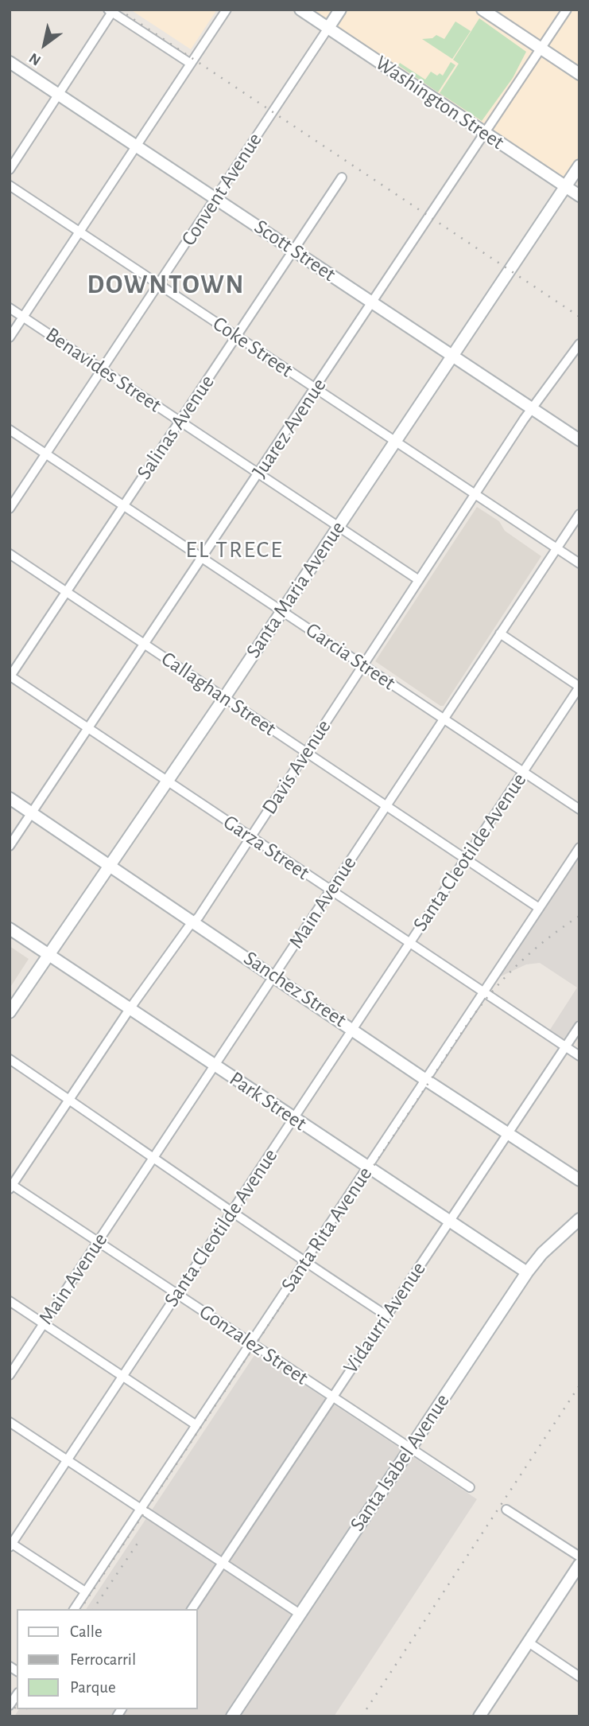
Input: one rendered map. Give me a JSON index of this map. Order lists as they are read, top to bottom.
{
  "streets": {
    "main road": [
      "Washington Street",
      "Convent Avenue",
      "Scott Street",
      "Santa Maria Avenue",
      "Sanchez Street",
      "Park Street",
      "Santa Isabel Avenue"
    ],
    "street": [
      "Coke Street",
      "Benavides Street",
      "Salinas Avenue",
      "Juarez Avenue",
      "Garcia Street",
      "Callaghan Street",
      "Davis Avenue",
      "Garza Street",
      "Santa Cleotilde Avenue",
      "Main Avenue",
      "Santa Rita Avenue",
      "Vidaurri Avenue",
      "Gonzalez Street"
    ]
  },
  "crossings": [
    ["Washington Street", "Convent Avenue"],
    ["Washington Street", "Juarez Avenue"],
    ["Washington Street", "Santa Maria Avenue"],
    ["Convent Avenue", "Scott Street"],
    ["Convent Avenue", "Coke Street"],
    ["Convent Avenue", "Benavides Street"],
    ["Convent Avenue", "Garcia Street"],
    ["Scott Street", "Salinas Avenue"],
    ["Scott Street", "Juarez Avenue"],
    ["Scott Street", "Santa Maria Avenue"],
    ["Scott Street", "Davis Avenue"],
    ["Coke Street", "Salinas Avenue"],
    ["Coke Street", "Juarez Avenue"],
    ["Coke Street", "Santa Maria Avenue"],
    ["Coke Street", "Davis Avenue"],
    ["Coke Street", "Main Avenue"],
    ["Benavides Street", "Salinas Avenue"],
    ["Benavides Street", "Juarez Avenue"],
    ["Benavides Street", "Santa Maria Avenue"],
    ["Benavides Street", "Davis Avenue"],
    ["Salinas Avenue", "Garcia Street"],
    ["Salinas Avenue", "Callaghan Street"],
    ["Salinas Avenue", "Garza Street"],
    ["Juarez Avenue", "Garcia Street"],
    ["Juarez Avenue", "Callaghan Street"],
    ["Juarez Avenue", "Garza Street"],
    ["Juarez Avenue", "Sanchez Street"],
    ["Santa Maria Avenue", "Garcia Street"],
    ["Santa Maria Avenue", "Callaghan Street"],
    ["Santa Maria Avenue", "Garza Street"],
    ["Santa Maria Avenue", "Sanchez Street"],
    ["Santa Maria Avenue", "Park Street"],
    ["Garcia Street", "Davis Avenue"],
    ["Garcia Street", "Santa Cleotilde Avenue"],
    ["Garcia Street", "Main Avenue"],
    ["Callaghan Street", "Davis Avenue"],
    ["Callaghan Street", "Santa Cleotilde Avenue"],
    ["Callaghan Street", "Main Avenue"],
    ["Callaghan Street", "Santa Rita Avenue"],
    ["Davis Avenue", "Garza Street"],
    ["Davis Avenue", "Sanchez Street"],
    ["Davis Avenue", "Park Street"],
    ["Davis Avenue", "Gonzalez Street"],
    ["Garza Street", "Santa Cleotilde Avenue"],
    ["Garza Street", "Main Avenue"],
    ["Garza Street", "Santa Rita Avenue"],
    ["Garza Street", "Vidaurri Avenue"],
    ["Santa Cleotilde Avenue", "Sanchez Street"],
    ["Santa Cleotilde Avenue", "Park Street"],
    ["Santa Cleotilde Avenue", "Gonzalez Street"],
    ["Main Avenue", "Sanchez Street"],
    ["Main Avenue", "Park Street"],
    ["Main Avenue", "Gonzalez Street"],
    ["Sanchez Street", "Santa Rita Avenue"],
    ["Sanchez Street", "Vidaurri Avenue"],
    ["Park Street", "Santa Rita Avenue"],
    ["Park Street", "Vidaurri Avenue"],
    ["Park Street", "Santa Isabel Avenue"],
    ["Santa Rita Avenue", "Gonzalez Street"],
    ["Vidaurri Avenue", "Gonzalez Street"],
    ["Gonzalez Street", "Santa Isabel Avenue"]
  ],
  "districts": ["DOWNTOWN", "EL TRECE"],
  "legend": ["Calle", "Ferrocarril", "Parque"],
  "north": "bottom left"
}
